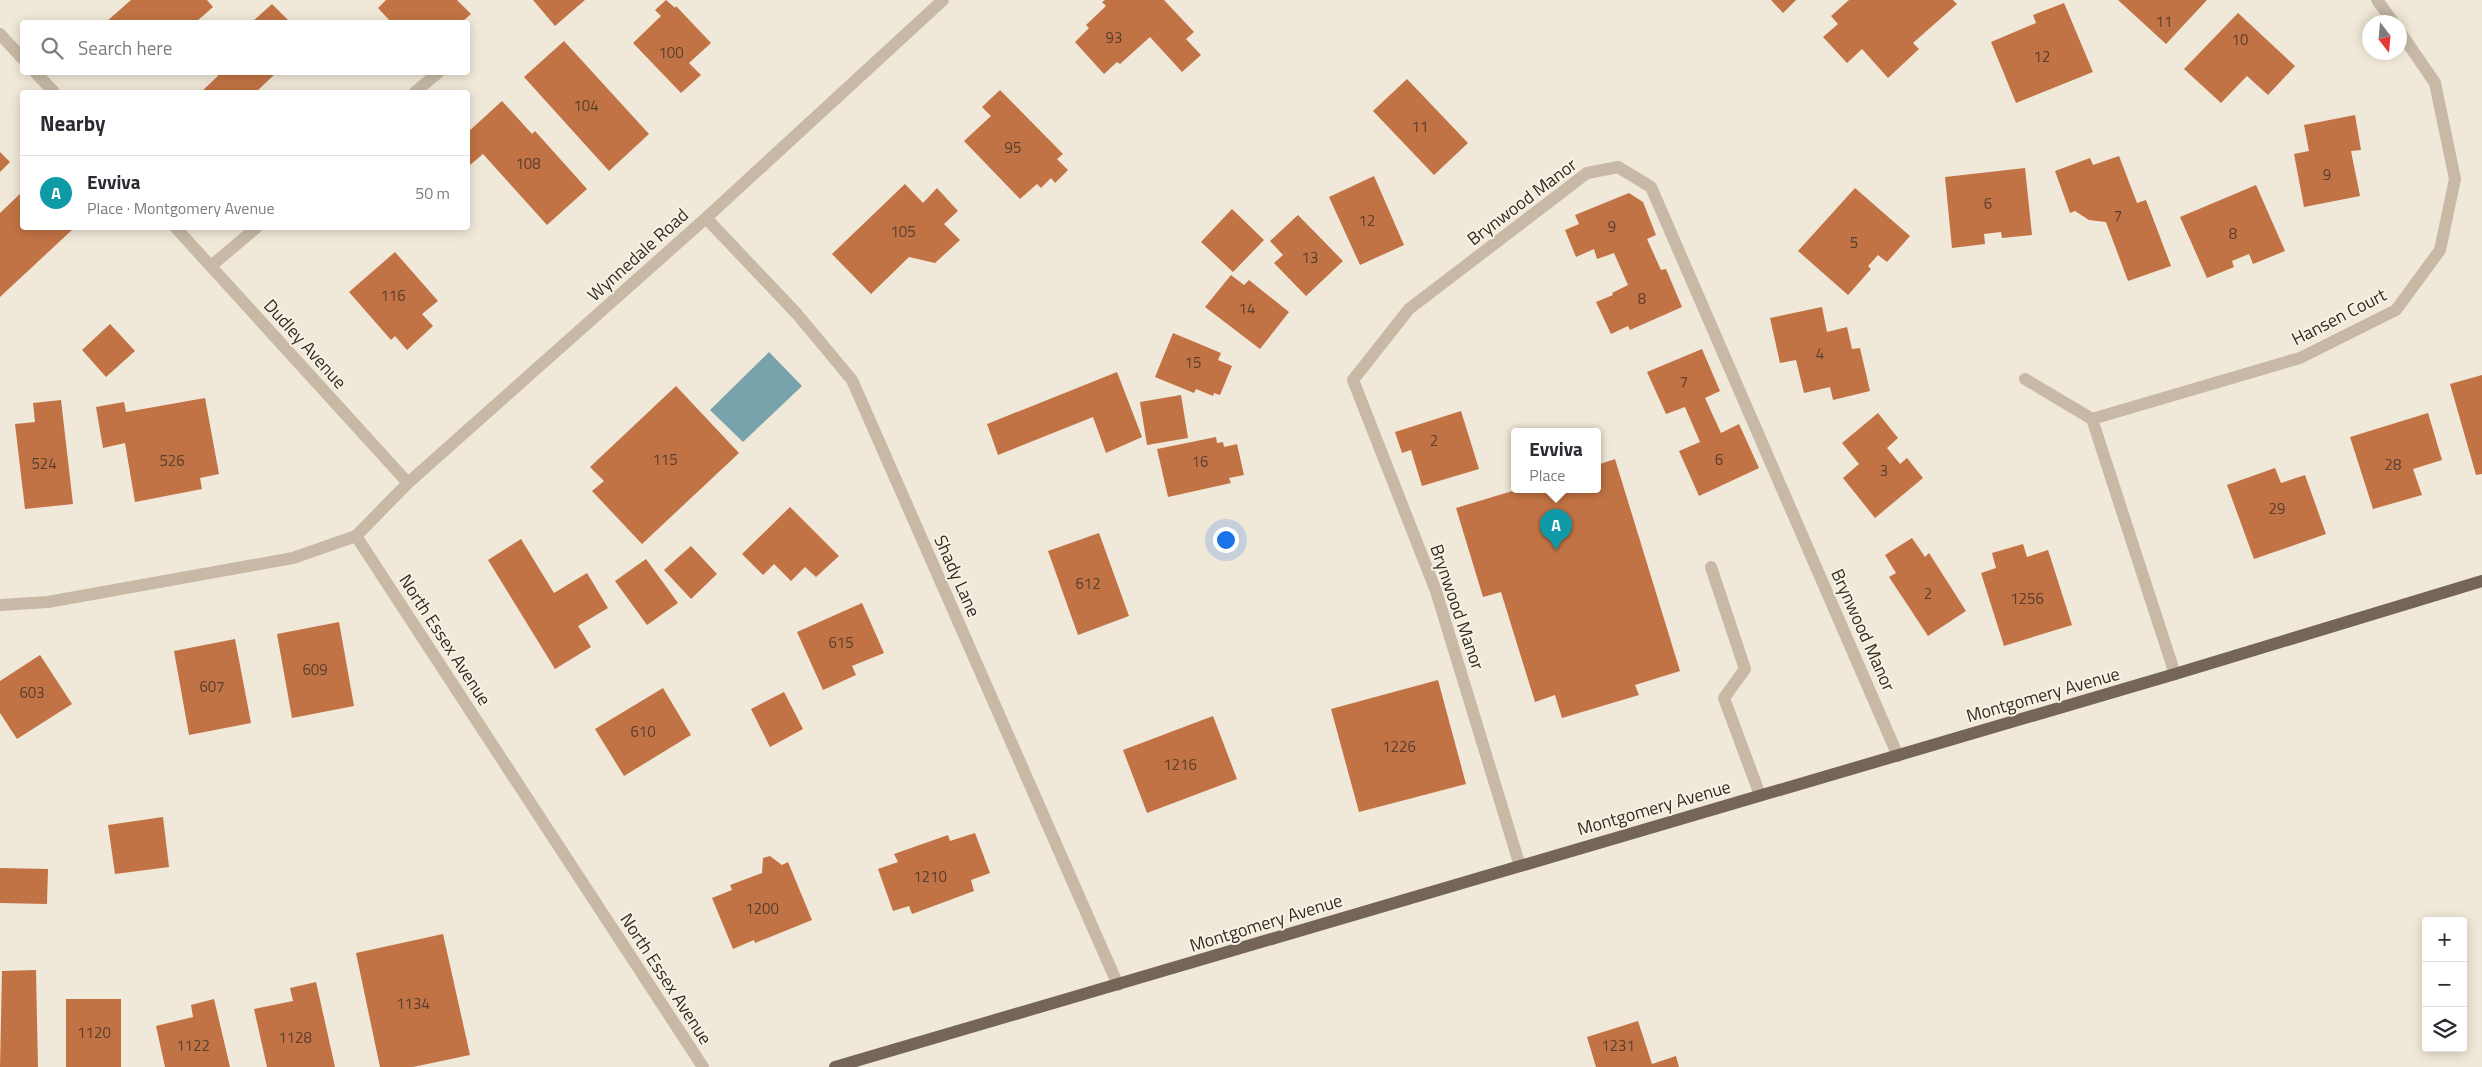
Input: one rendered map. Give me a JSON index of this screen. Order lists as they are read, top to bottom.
{
  "streets": {
    "main road": ["Montgomery Avenue"],
    "street": [
      "Brynwood Manor",
      "Wynnedale Road",
      "Hansen Court",
      "Dudley Avenue",
      "Shady Lane",
      "North Essex Avenue"
    ]
  },
  "crossings": [
    ["Brynwood Manor", "Montgomery Avenue"],
    ["Wynnedale Road", "Dudley Avenue"],
    ["Wynnedale Road", "Shady Lane"],
    ["Wynnedale Road", "North Essex Avenue"],
    ["Shady Lane", "Montgomery Avenue"]
  ],
  "house_numbers": [
    "11",
    "93",
    "10",
    "100",
    "12",
    "104",
    "11",
    "95",
    "108",
    "9",
    "6",
    "7",
    "12",
    "9",
    "105",
    "8",
    "5",
    "13",
    "116",
    "8",
    "14",
    "4",
    "15",
    "7",
    "2",
    "115",
    "6",
    "526",
    "16",
    "524",
    "28",
    "3",
    "29",
    "612",
    "2",
    "1256",
    "615",
    "609",
    "607",
    "603",
    "610",
    "1226",
    "1216",
    "1210",
    "1200",
    "1134",
    "1120",
    "1128",
    "1122",
    "1231"
  ],
  "north": "bottom",
  "page": {
    "search": "Search here",
    "heading": "Nearby",
    "list": [
      {
        "mark": "A",
        "name": "Evviva",
        "note": "Place · Montgomery Avenue",
        "value": "50 m"
      }
    ],
    "popup": ["Evviva", "Place"],
    "pins": "A",
    "map_buttons": ["+", "−"]
  }
}
